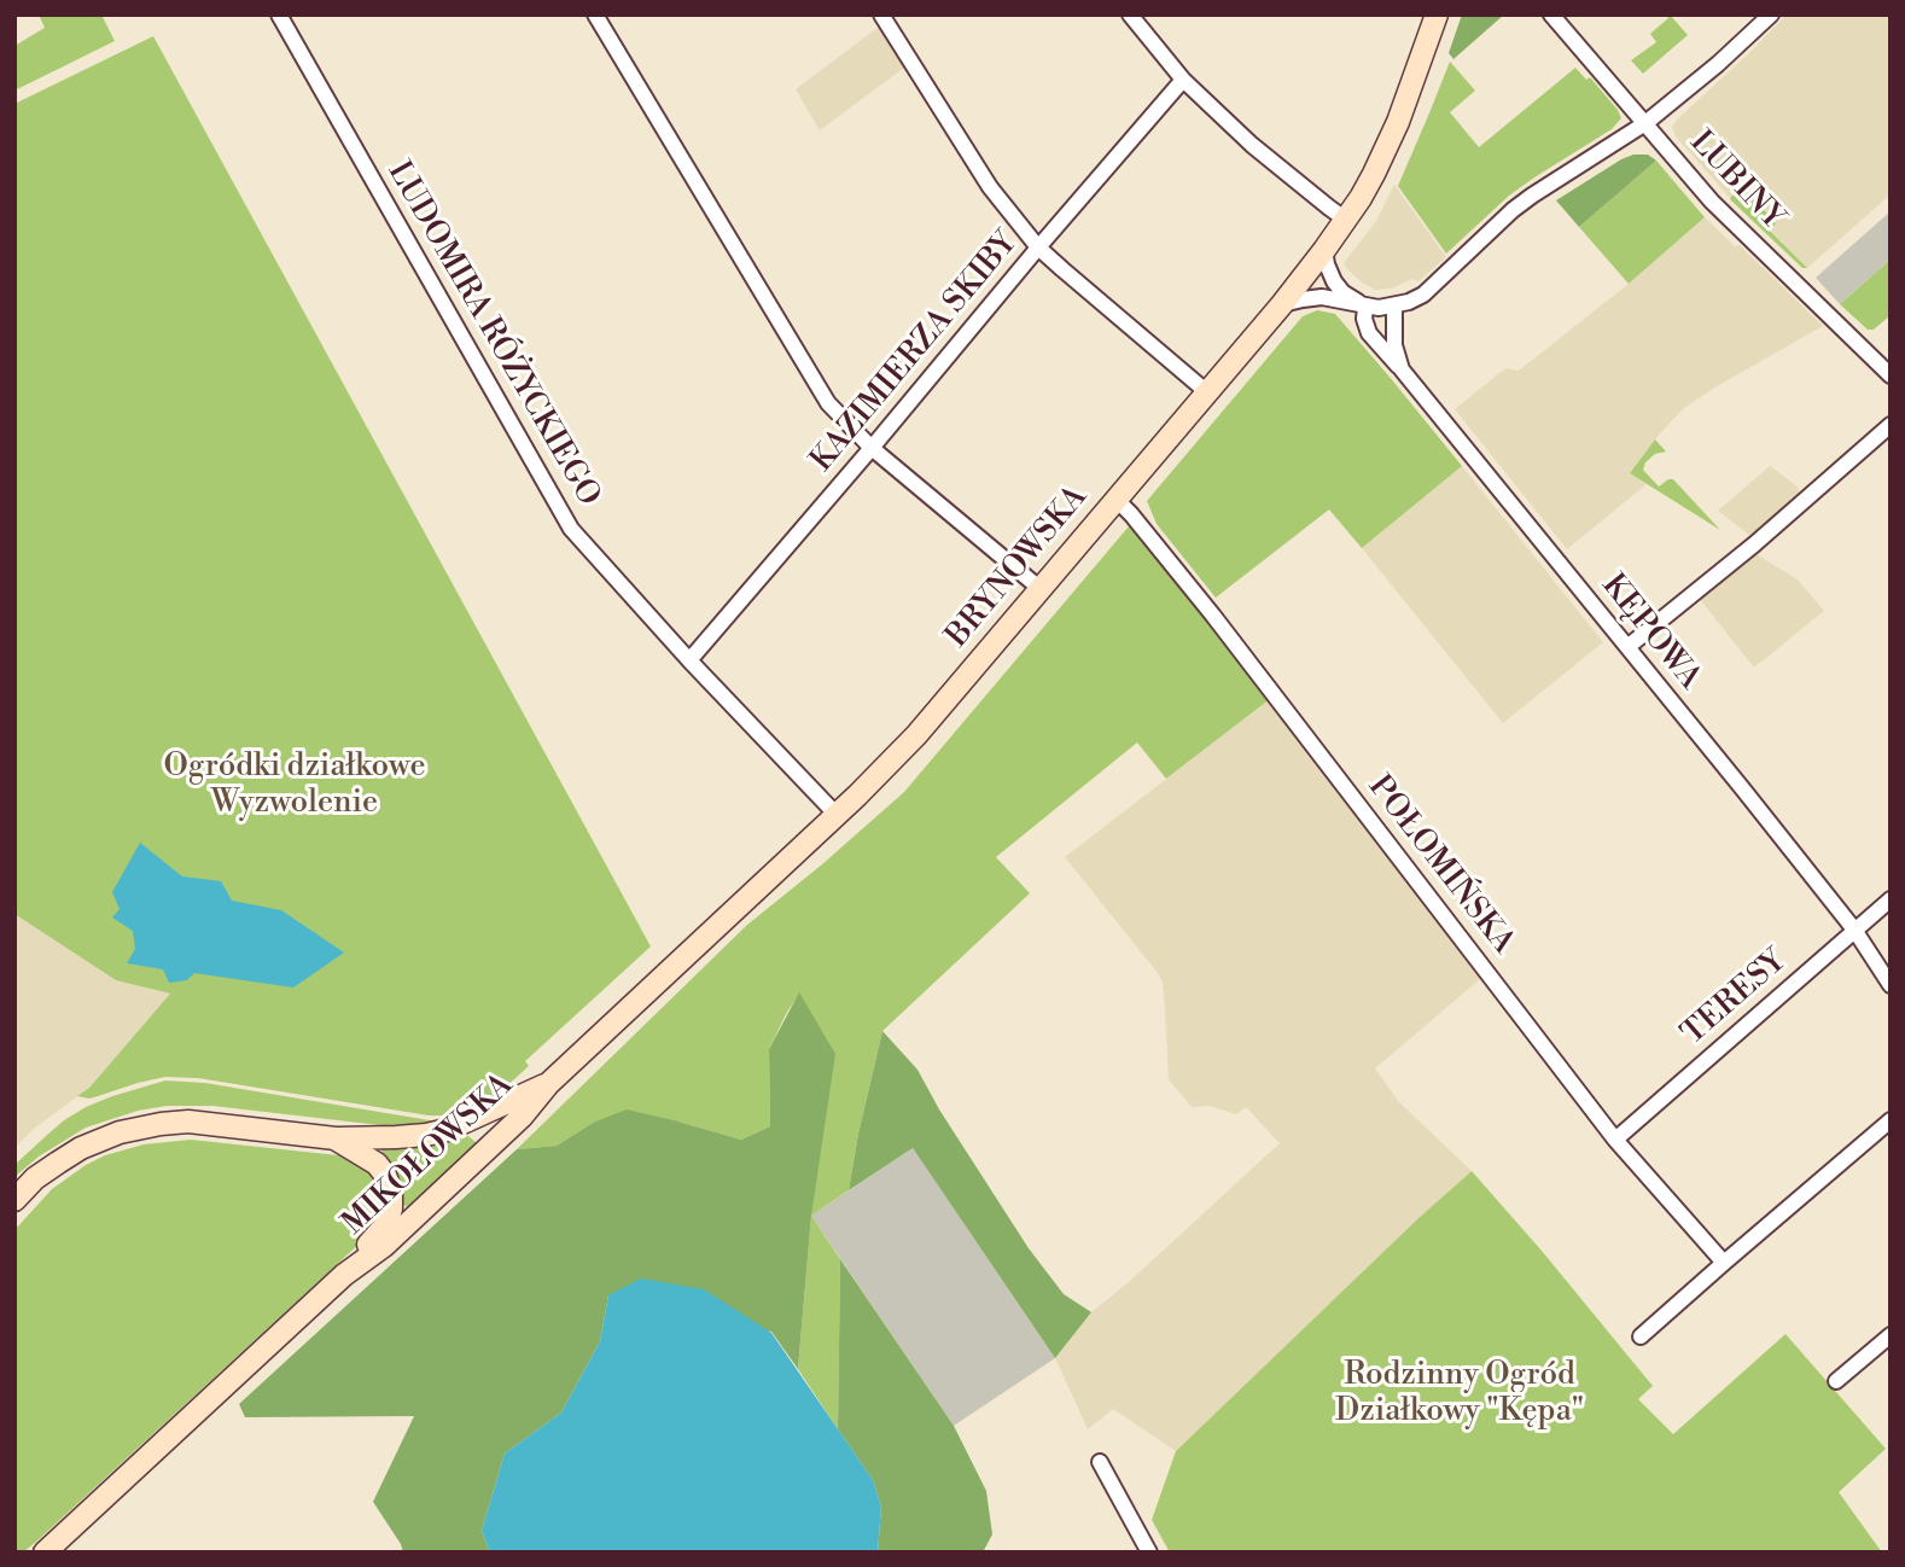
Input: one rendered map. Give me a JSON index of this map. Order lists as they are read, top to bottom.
{
  "streets": {
    "main road": ["BRYNOWSKA", "MIKOŁOWSKA"],
    "street": [
      "LUBINY",
      "LUDOMIRA RÓŻYCKIEGO",
      "KAZIMIERZA SKIBY",
      "KĘPOWA",
      "POŁOMIŃSKA",
      "TERESY"
    ]
  },
  "crossings": [
    ["LUDOMIRA RÓŻYCKIEGO", "KAZIMIERZA SKIBY"],
    ["LUDOMIRA RÓŻYCKIEGO", "BRYNOWSKA"],
    ["BRYNOWSKA", "POŁOMIŃSKA"],
    ["BRYNOWSKA", "MIKOŁOWSKA"],
    ["KĘPOWA", "TERESY"],
    ["POŁOMIŃSKA", "TERESY"]
  ],
  "parks": ["Ogródki działkowe Wyzwolenie", "Rodzinny Ogród Działkowy \"Kępa\""]
}
